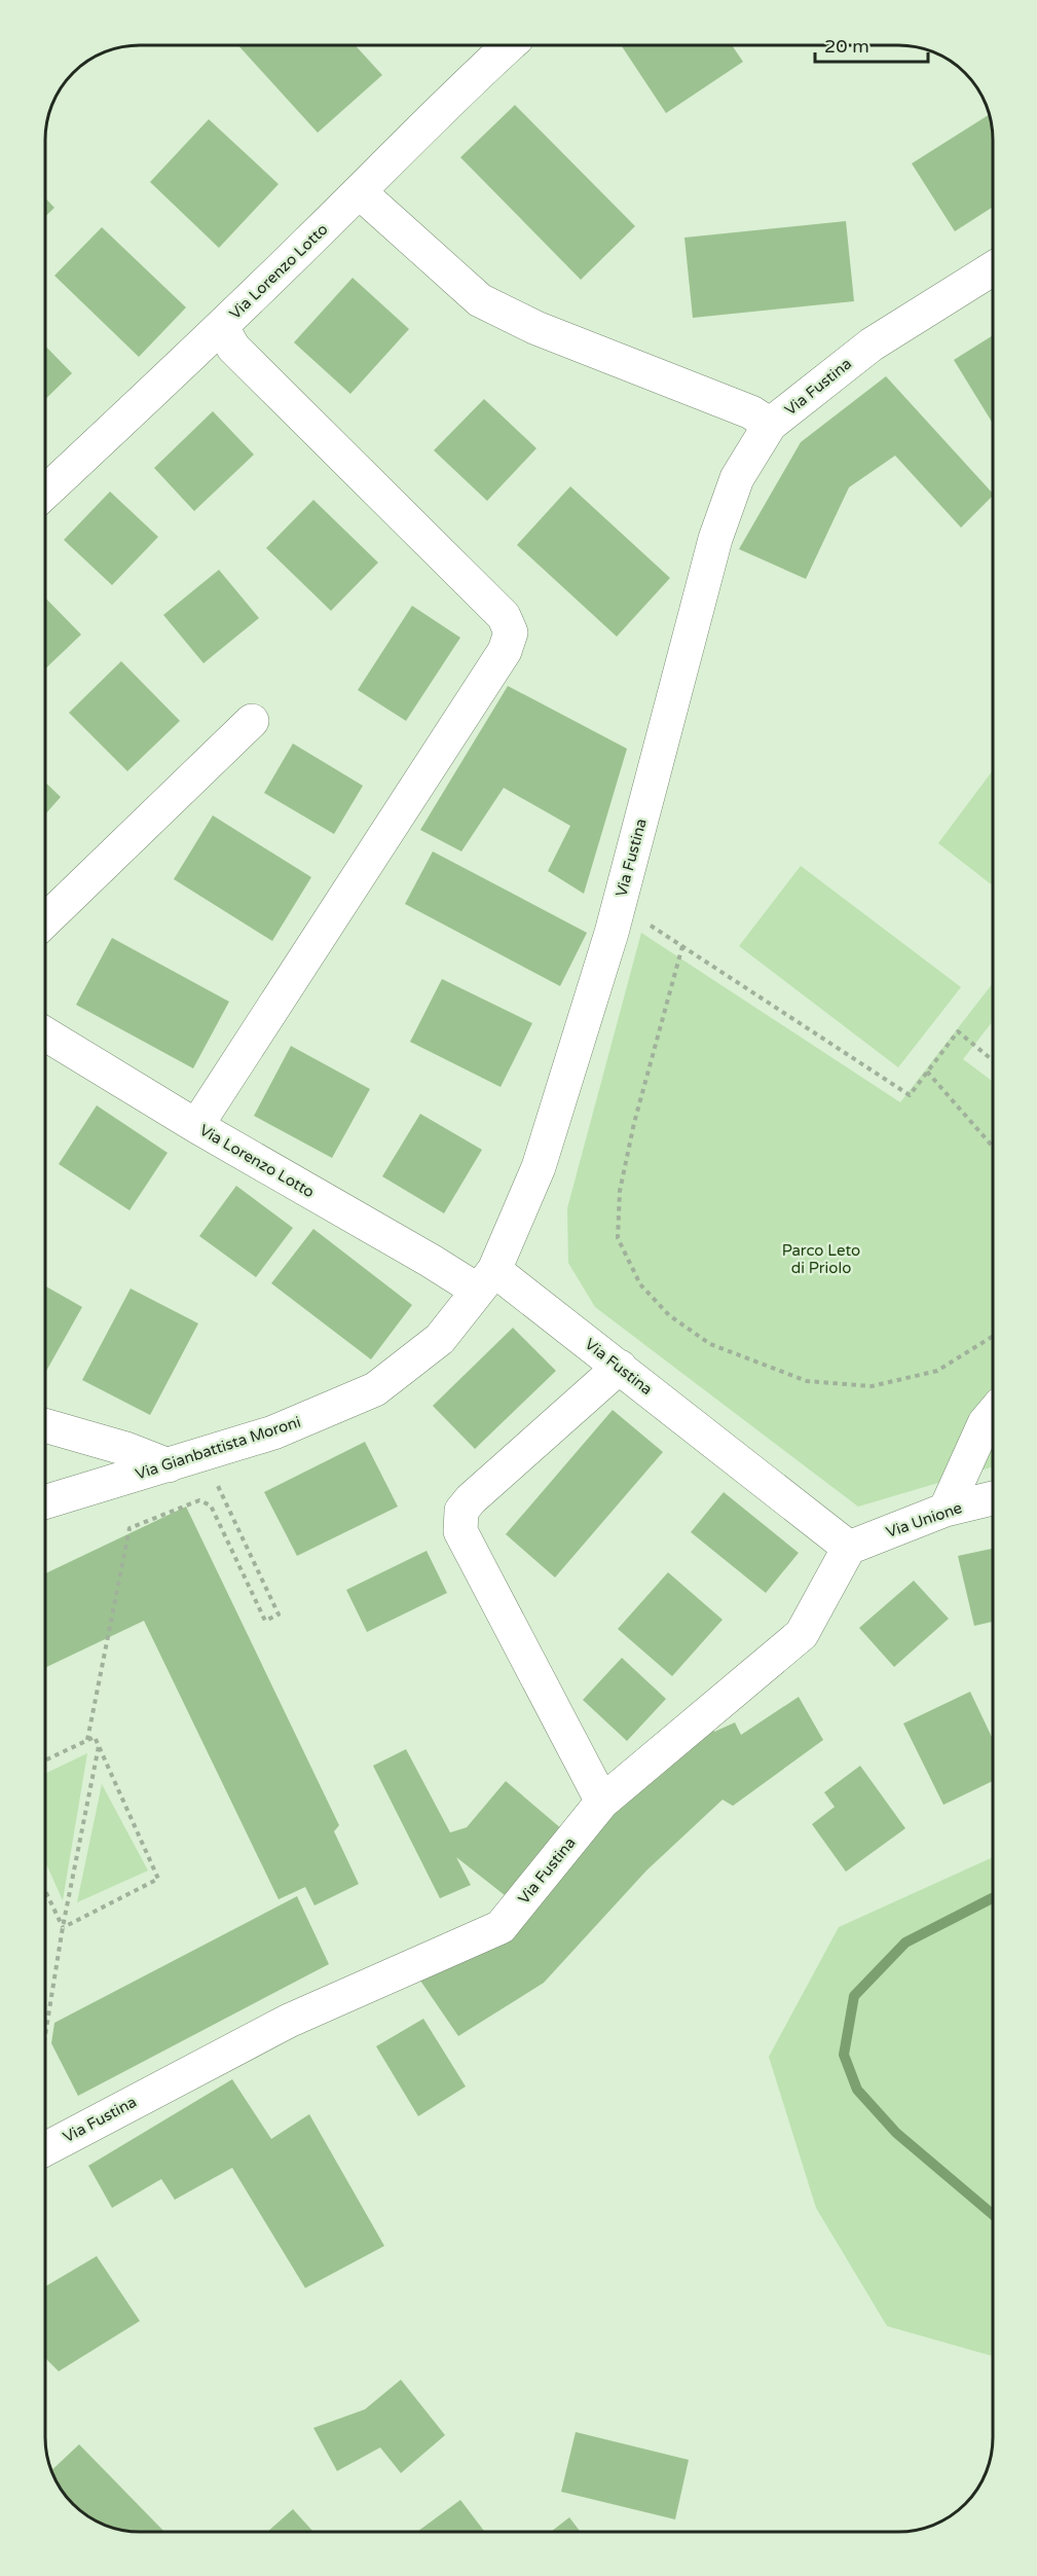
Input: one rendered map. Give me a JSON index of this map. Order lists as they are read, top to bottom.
{
  "streets": {
    "street": [
      "Via Lorenzo Lotto",
      "Via Fustina",
      "Via Gianbattista Moroni",
      "Via Unione"
    ]
  },
  "crossings": [
    ["Via Lorenzo Lotto", "Via Fustina"],
    ["Via Lorenzo Lotto", "Via Gianbattista Moroni"],
    ["Via Fustina", "Via Gianbattista Moroni"],
    ["Via Fustina", "Via Unione"]
  ],
  "parks": ["Parco Leto di Priolo"],
  "scale_bar": "20 m"
}
